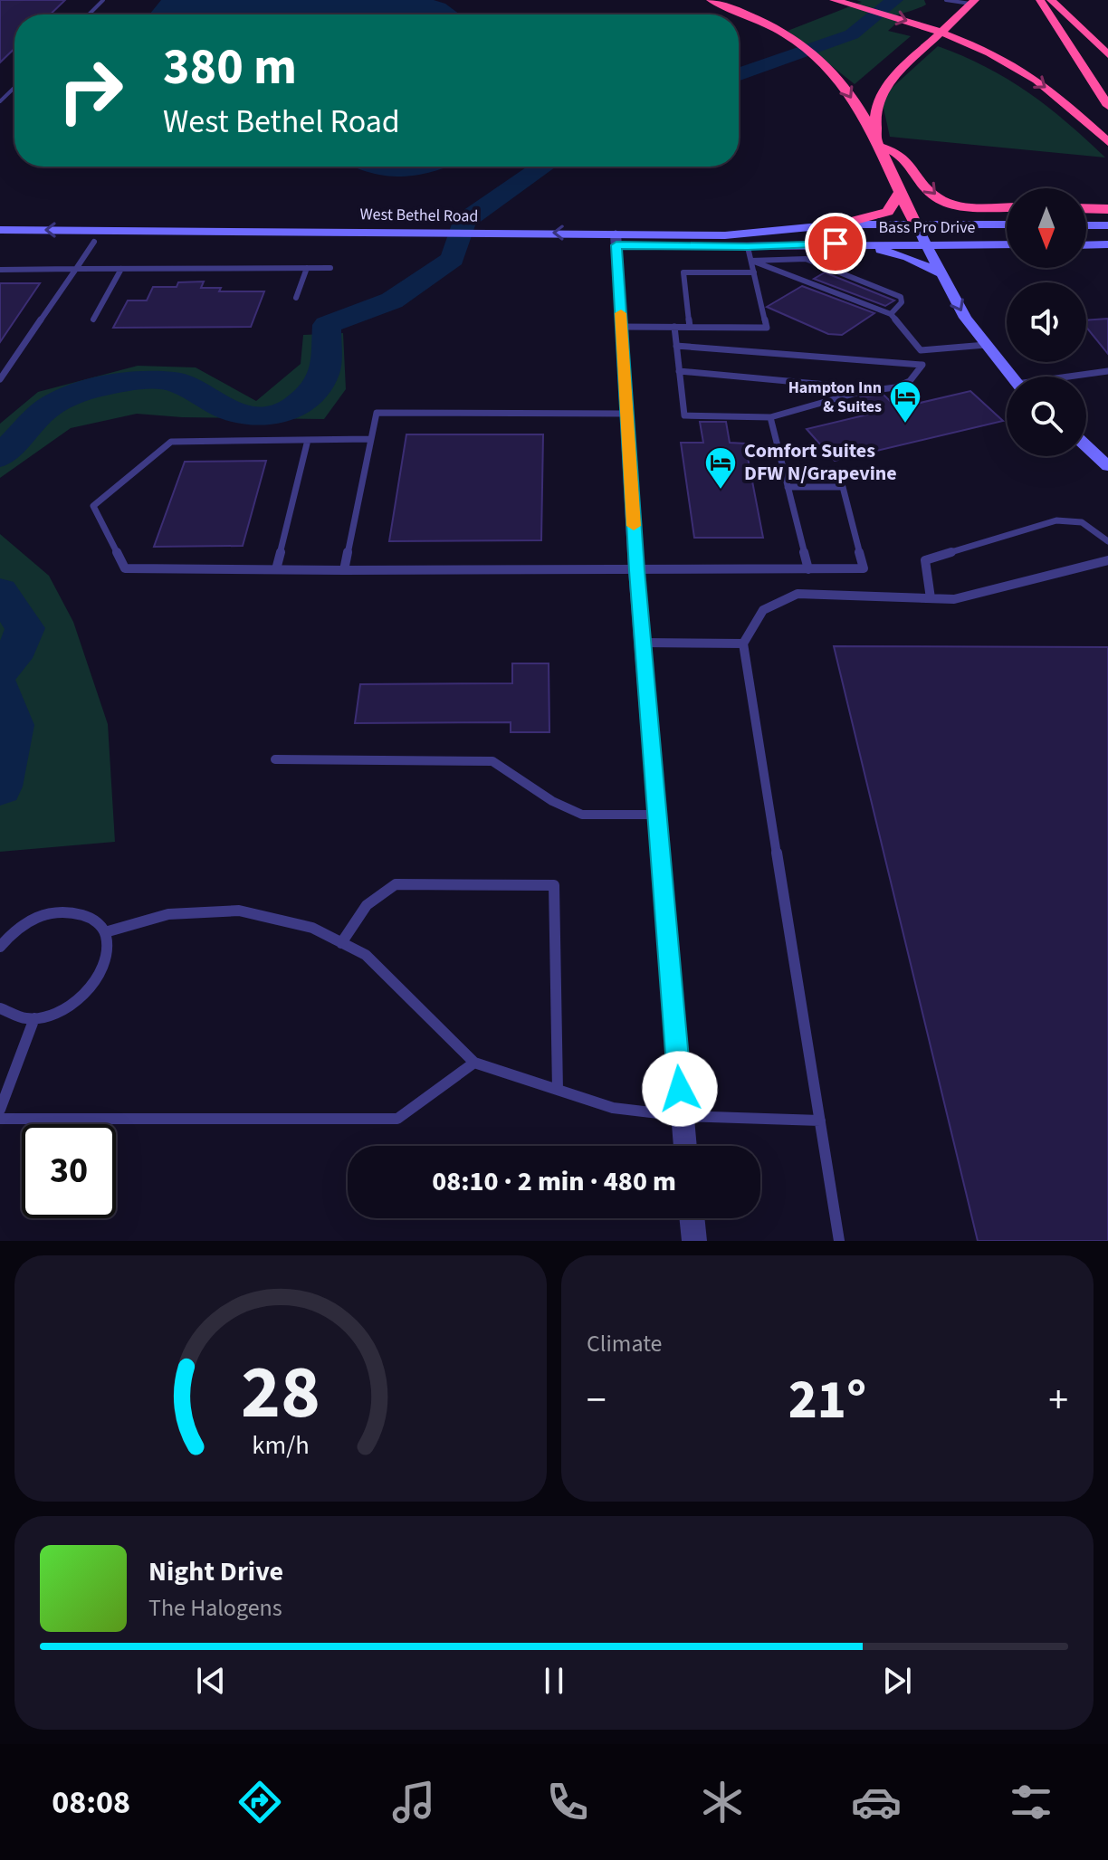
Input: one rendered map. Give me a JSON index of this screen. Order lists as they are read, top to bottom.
{
  "streets": {
    "main road": ["West Bethel Road", "Bass Pro Drive"]
  },
  "crossings": [
    ["West Bethel Road", "Bass Pro Drive"]
  ],
  "places": {
    "hotel": ["Hampton Inn & Suites", "Comfort Suites DFW N/Grapevine"]
  },
  "north": "bottom",
  "page": {
    "turn": ["380 m", "West Bethel Road"],
    "limit": "30",
    "trip": "08:10 · 2 min · 480 m",
    "tile": "Climate",
    "heat": ["−", "21°", "+"],
    "song": ["Night Drive", "The Halogens"],
    "tabs": "08:08",
    "gauge": ["28", "km/h"]
  }
}
